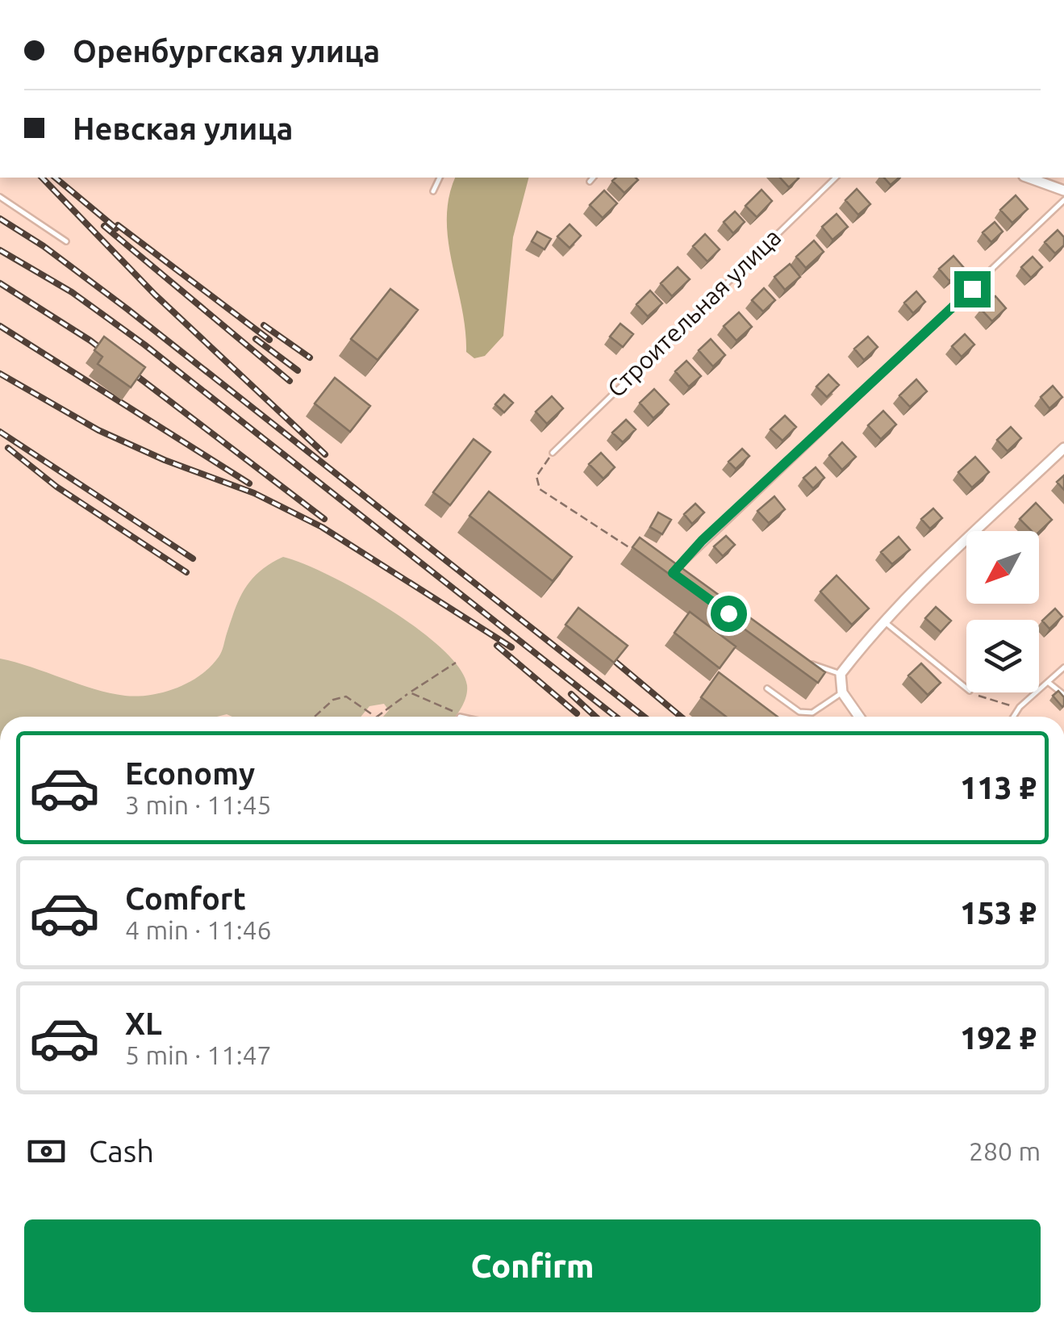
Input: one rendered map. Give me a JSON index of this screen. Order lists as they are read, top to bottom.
{
  "streets": {
    "lane": ["Строительная улица"]
  },
  "north": "bottom left",
  "page": {
    "banner": ["Оренбургская улица", "Невская улица"],
    "list": [
      {
        "name": "Economy",
        "note": "3 min · 11:45",
        "value": "113 ₽"
      },
      {
        "name": "Comfort",
        "note": "4 min · 11:46",
        "value": "153 ₽"
      },
      {
        "name": "XL",
        "note": "5 min · 11:47",
        "value": "192 ₽"
      }
    ],
    "pay": ["Cash", "280 m"],
    "buttons": "Confirm"
  }
}
